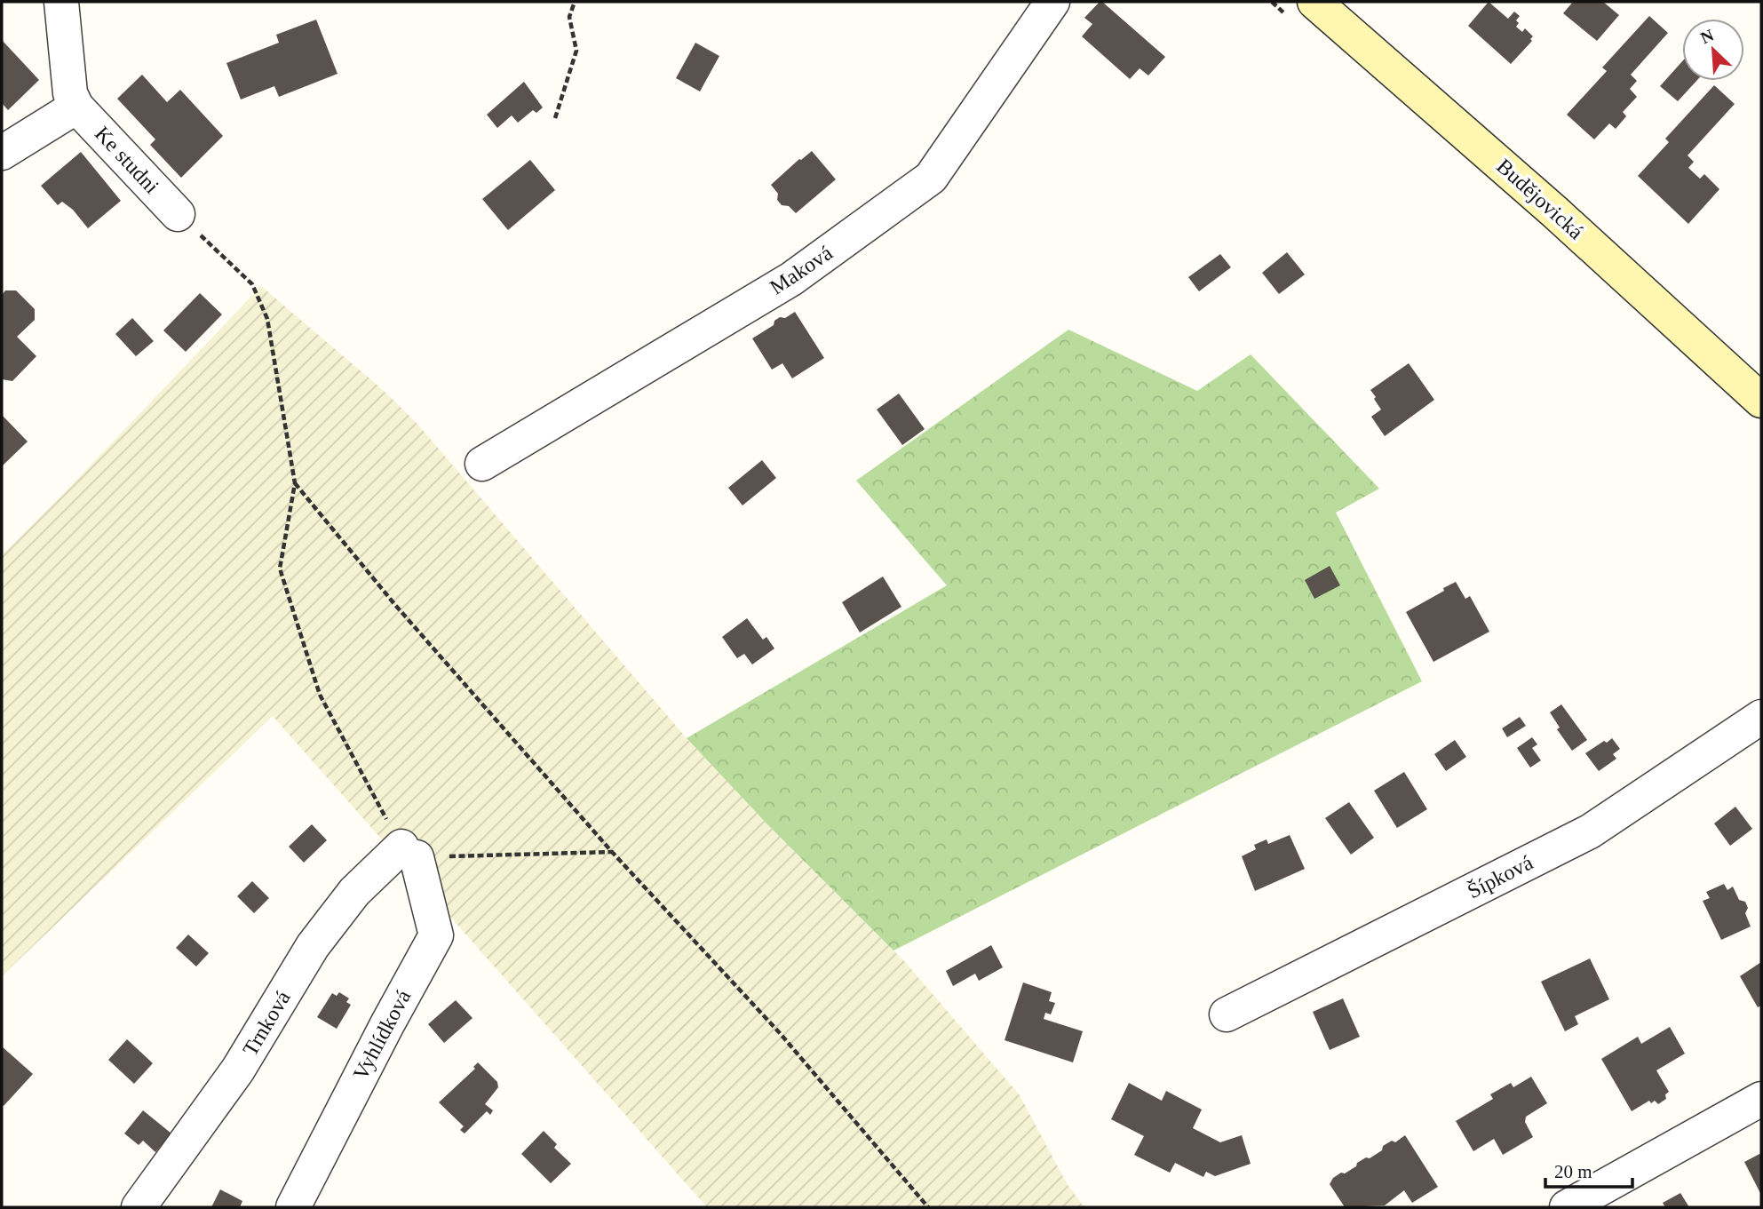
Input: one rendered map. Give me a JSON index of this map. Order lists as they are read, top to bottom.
{
  "streets": {
    "main road": ["Budějovická"],
    "street": [
      "Ke studni",
      "Maková",
      "Šípková",
      "Trnková",
      "Vyhlídková"
    ]
  },
  "crossings": [
    ["Trnková", "Vyhlídková"]
  ],
  "scale_bar": "20 m",
  "north": "top left"
}
